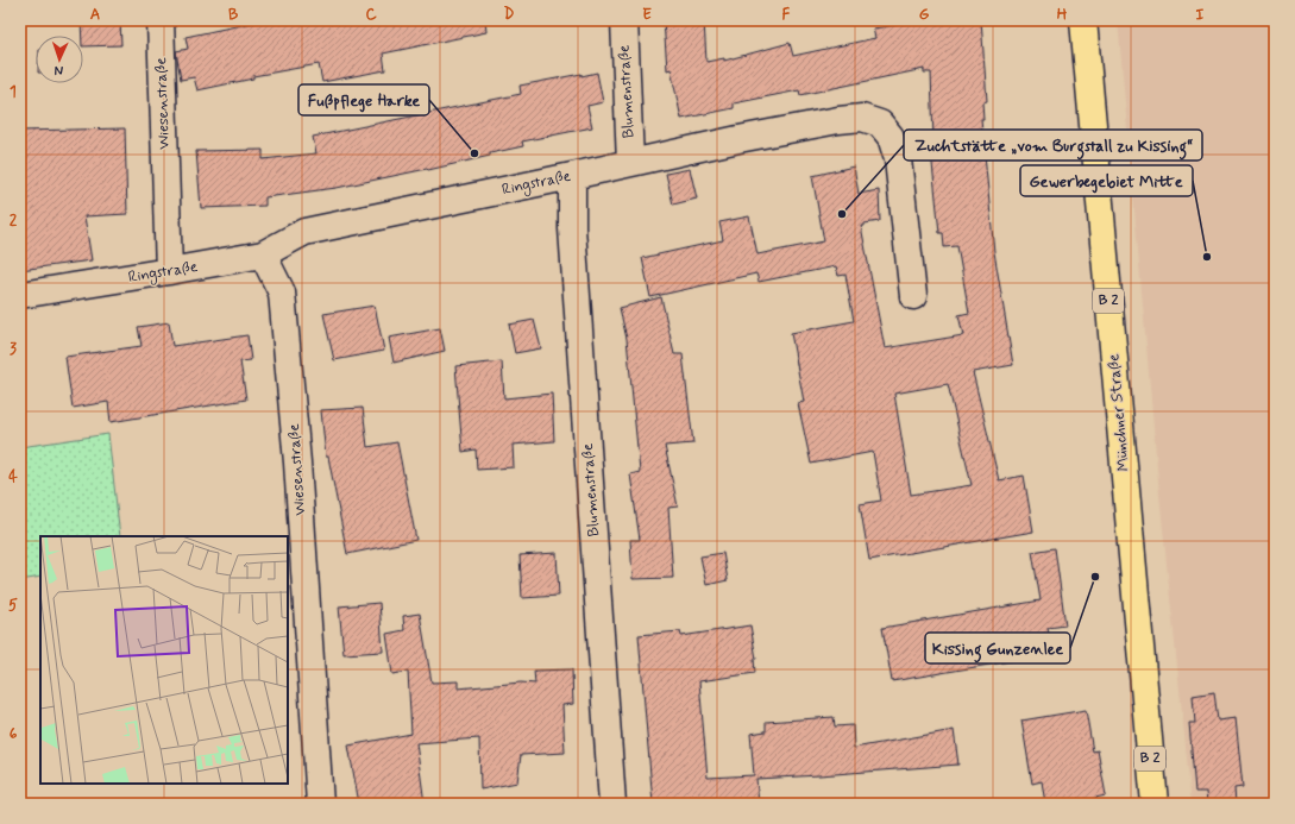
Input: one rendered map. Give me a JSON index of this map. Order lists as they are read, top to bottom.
{
  "streets": {
    "main road": ["B 2", "Münchner Straße"],
    "street": ["Blumenstraße", "Wiesenstraße", "Ringstraße"]
  },
  "crossings": [
    ["Blumenstraße", "Ringstraße"],
    ["Wiesenstraße", "Ringstraße"]
  ],
  "places": [
    "Fußpflege Harke",
    "Zuchtstätte „vom Burgstall zu Kissing“",
    "Gewerbegebiet Mitte",
    "Kissing Gunzenlee"
  ],
  "north": "bottom",
  "grid": {
    "columns": [
      "A",
      "B",
      "C",
      "D",
      "E",
      "F",
      "G",
      "H",
      "I"
    ],
    "rows": [
      "1",
      "2",
      "3",
      "4",
      "5",
      "6"
    ]
  }
}
